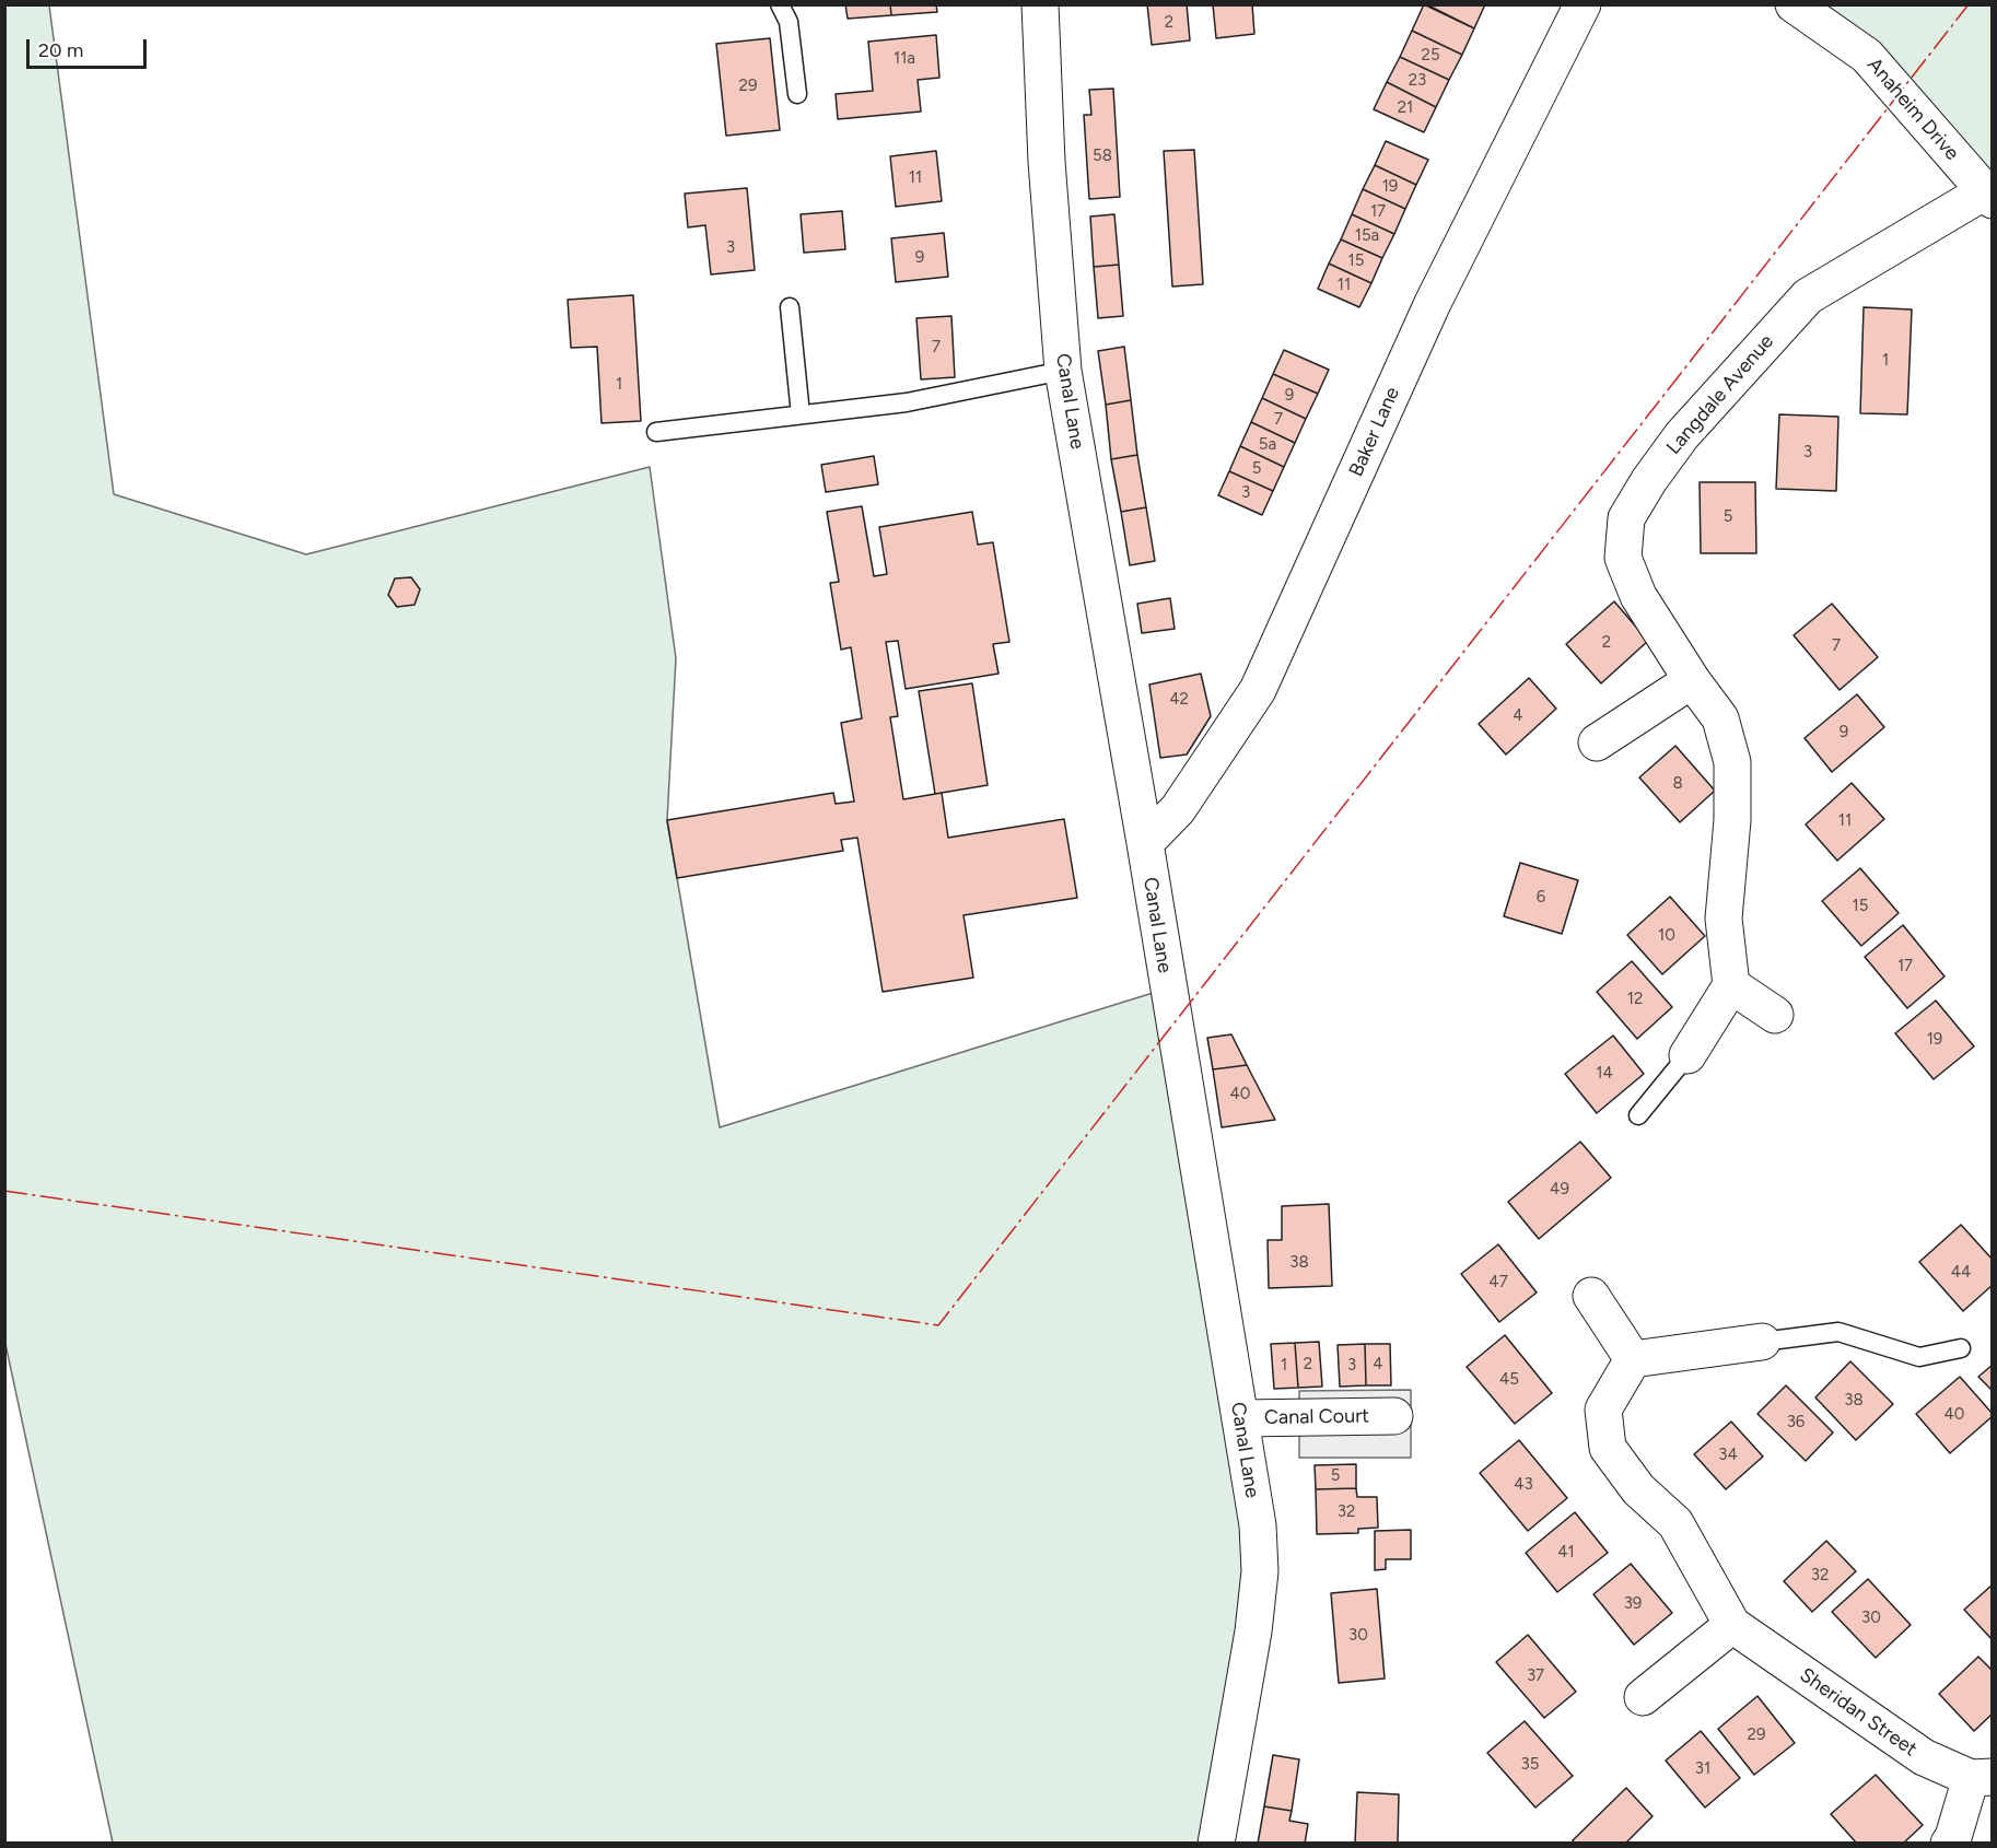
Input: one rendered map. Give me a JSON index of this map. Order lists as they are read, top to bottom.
{
  "streets": {
    "street": [
      "Anaheim Drive",
      "Langdale Avenue",
      "Canal Lane",
      "Baker Lane",
      "Canal Court",
      "Sheridan Street"
    ]
  },
  "crossings": [
    ["Anaheim Drive", "Langdale Avenue"],
    ["Canal Lane", "Baker Lane"],
    ["Canal Lane", "Canal Court"]
  ],
  "house_numbers": [
    "2",
    "25",
    "11a",
    "23",
    "29",
    "21",
    "58",
    "11",
    "19",
    "17",
    "15a",
    "3",
    "9",
    "15",
    "11",
    "7",
    "1",
    "1",
    "9",
    "7",
    "5a",
    "3",
    "5",
    "3",
    "5",
    "2",
    "7",
    "42",
    "4",
    "9",
    "8",
    "11",
    "6",
    "15",
    "10",
    "17",
    "12",
    "19",
    "14",
    "40",
    "49",
    "38",
    "44",
    "47",
    "2",
    "4",
    "1",
    "3",
    "45",
    "38",
    "40",
    "36",
    "34",
    "5",
    "43",
    "32",
    "41",
    "32",
    "39",
    "30",
    "30",
    "37",
    "29",
    "35",
    "31"
  ],
  "scale_bar": "20 m"
}
